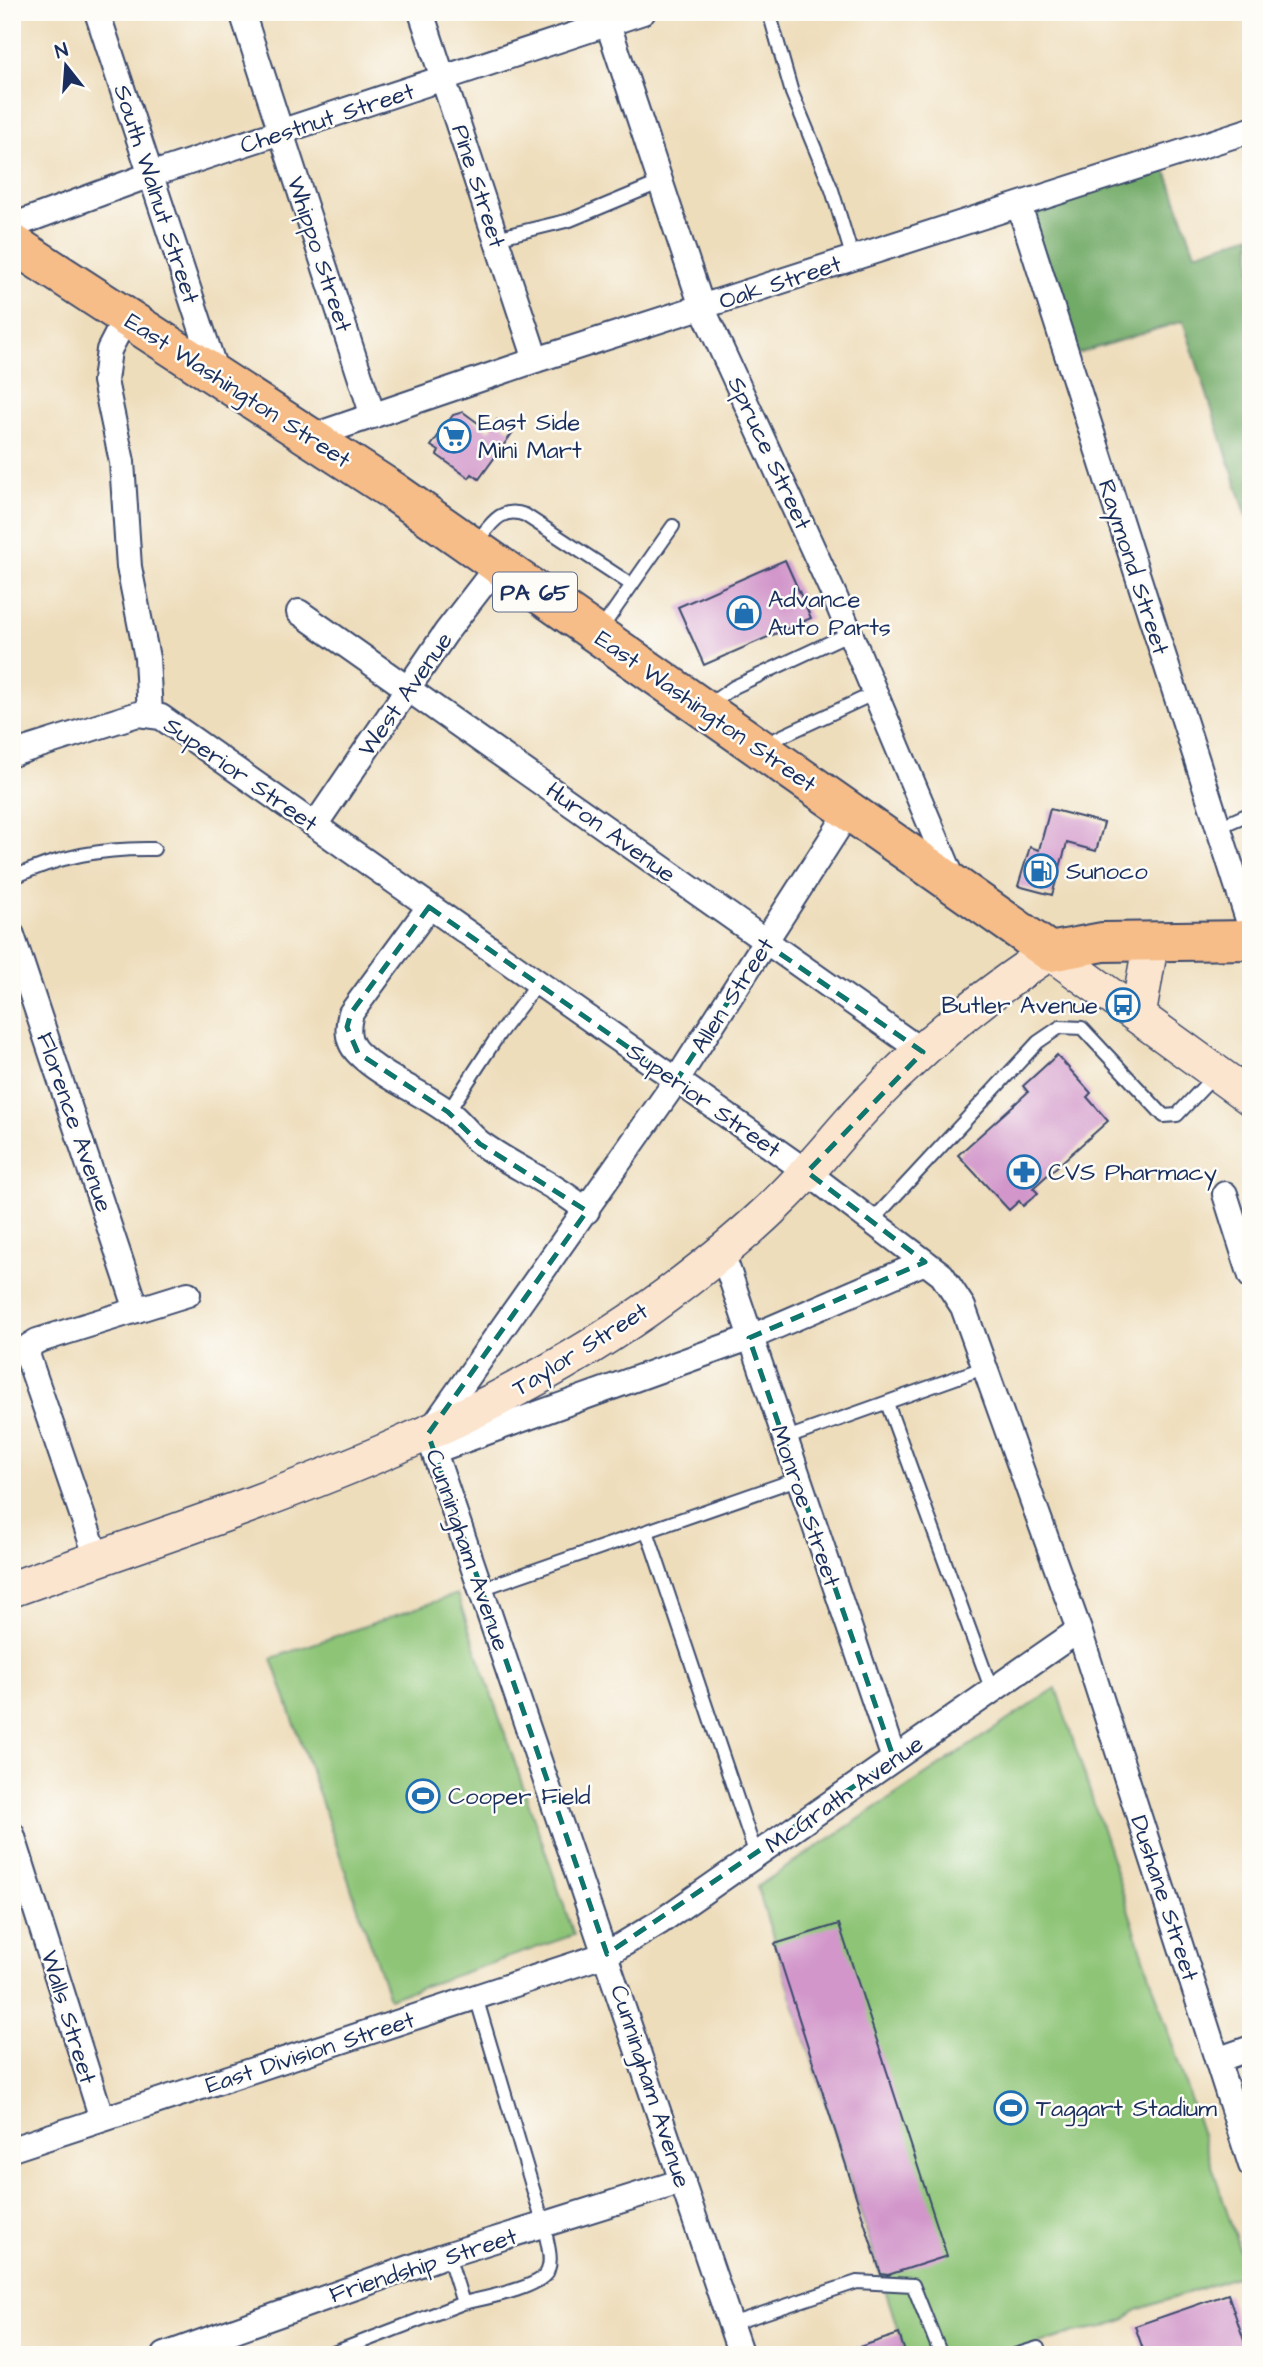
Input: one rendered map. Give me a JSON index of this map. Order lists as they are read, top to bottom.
{
  "streets": {
    "main road": ["East Washington Street", "PA 65", "Taylor Street"],
    "street": [
      "Chestnut Street",
      "Pine Street",
      "South Walnut Street",
      "Whippo Street",
      "Oak Street",
      "Spruce Street",
      "Raymond Street",
      "West Avenue",
      "Superior Street",
      "Huron Avenue",
      "Allen Street",
      "Florence Avenue",
      "Monroe Street",
      "Cunningham Avenue",
      "McGrath Avenue",
      "Dushane Street",
      "Walls Street",
      "East Division Street",
      "Friendship Street"
    ]
  },
  "crossings": [
    ["Chestnut Street", "Pine Street"],
    ["Chestnut Street", "South Walnut Street"],
    ["Chestnut Street", "Whippo Street"],
    ["Chestnut Street", "Spruce Street"],
    ["Pine Street", "Oak Street"],
    ["South Walnut Street", "East Washington Street"],
    ["Whippo Street", "Oak Street"],
    ["Oak Street", "East Washington Street"],
    ["Oak Street", "Spruce Street"],
    ["Oak Street", "Raymond Street"],
    ["East Washington Street", "Spruce Street"],
    ["East Washington Street", "West Avenue"],
    ["East Washington Street", "Superior Street"],
    ["East Washington Street", "Allen Street"],
    ["East Washington Street", "Taylor Street"],
    ["West Avenue", "Superior Street"],
    ["West Avenue", "Huron Avenue"],
    ["Superior Street", "Allen Street"],
    ["Superior Street", "Taylor Street"],
    ["Superior Street", "McGrath Avenue"],
    ["Superior Street", "Dushane Street"],
    ["Huron Avenue", "Allen Street"],
    ["Huron Avenue", "Taylor Street"],
    ["Allen Street", "Cunningham Avenue"],
    ["Taylor Street", "Monroe Street"],
    ["Taylor Street", "Cunningham Avenue"],
    ["Monroe Street", "McGrath Avenue"],
    ["Cunningham Avenue", "McGrath Avenue"],
    ["Cunningham Avenue", "East Division Street"],
    ["Cunningham Avenue", "Friendship Street"],
    ["McGrath Avenue", "Dushane Street"],
    ["McGrath Avenue", "East Division Street"],
    ["Walls Street", "East Division Street"]
  ],
  "places": {
    "supermarket": ["East Side Mini Mart"],
    "shop": ["Advance Auto Parts"],
    "fuel station": ["Sunoco"],
    "bus stop": ["Butler Avenue"],
    "pharmacy": ["CVS Pharmacy"],
    "sports": ["Cooper Field", "Taggart Stadium"]
  },
  "north": "top"
}
